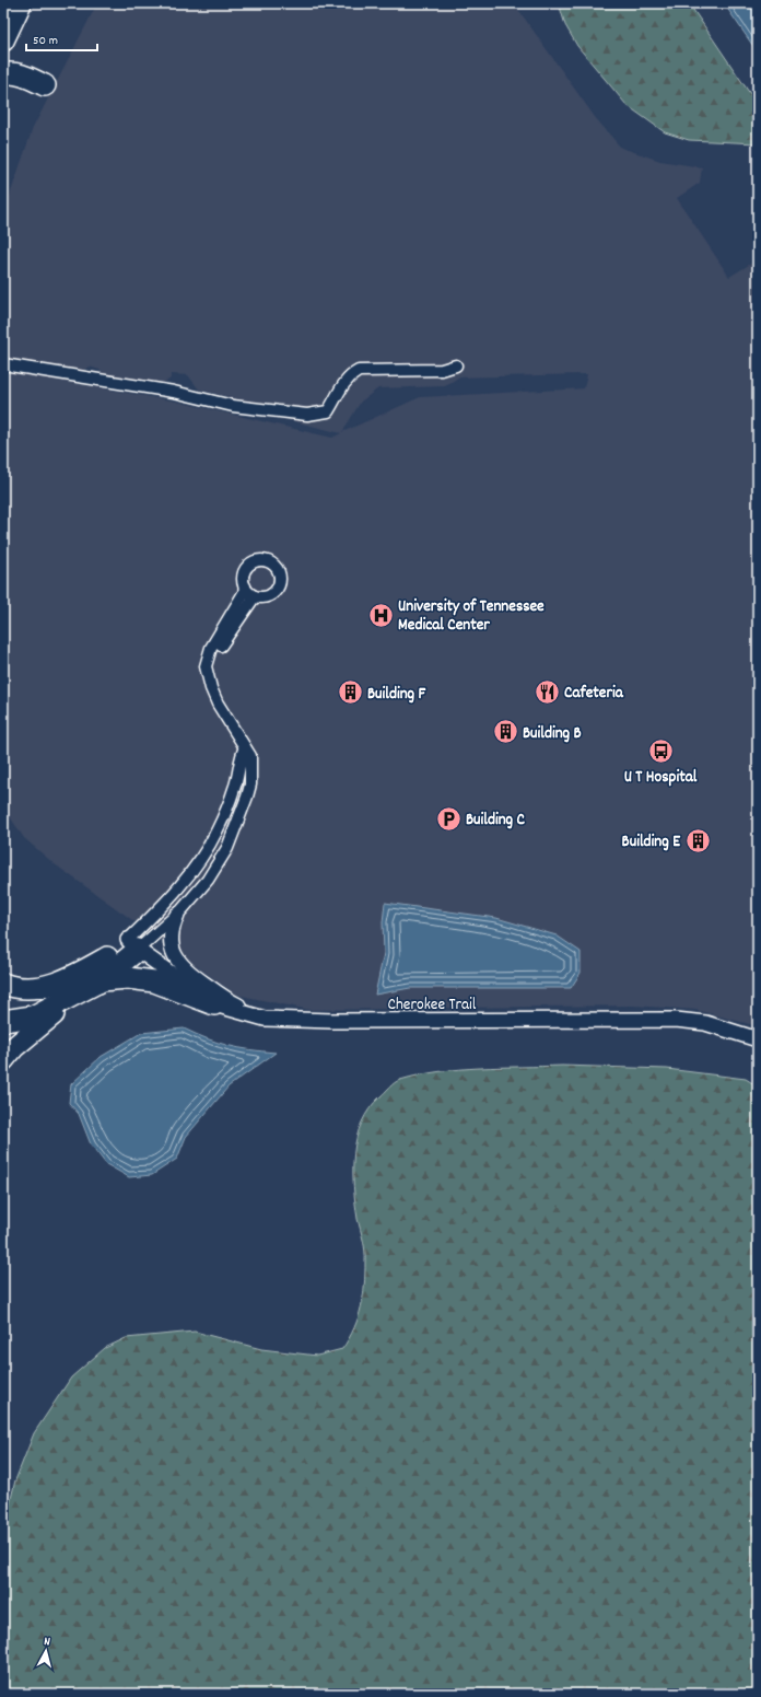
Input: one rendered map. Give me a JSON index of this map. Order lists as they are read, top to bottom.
{
  "streets": {
    "street": ["Cherokee Trail"]
  },
  "places": {
    "hospital": ["University of Tennessee Medical Center"],
    "restaurant": ["Cafeteria"],
    "building": ["Building F", "Building B", "Building E"],
    "bus stop": ["U T Hospital"],
    "parking": ["Building C"]
  },
  "scale_bar": "50 m",
  "north": "top"
}
